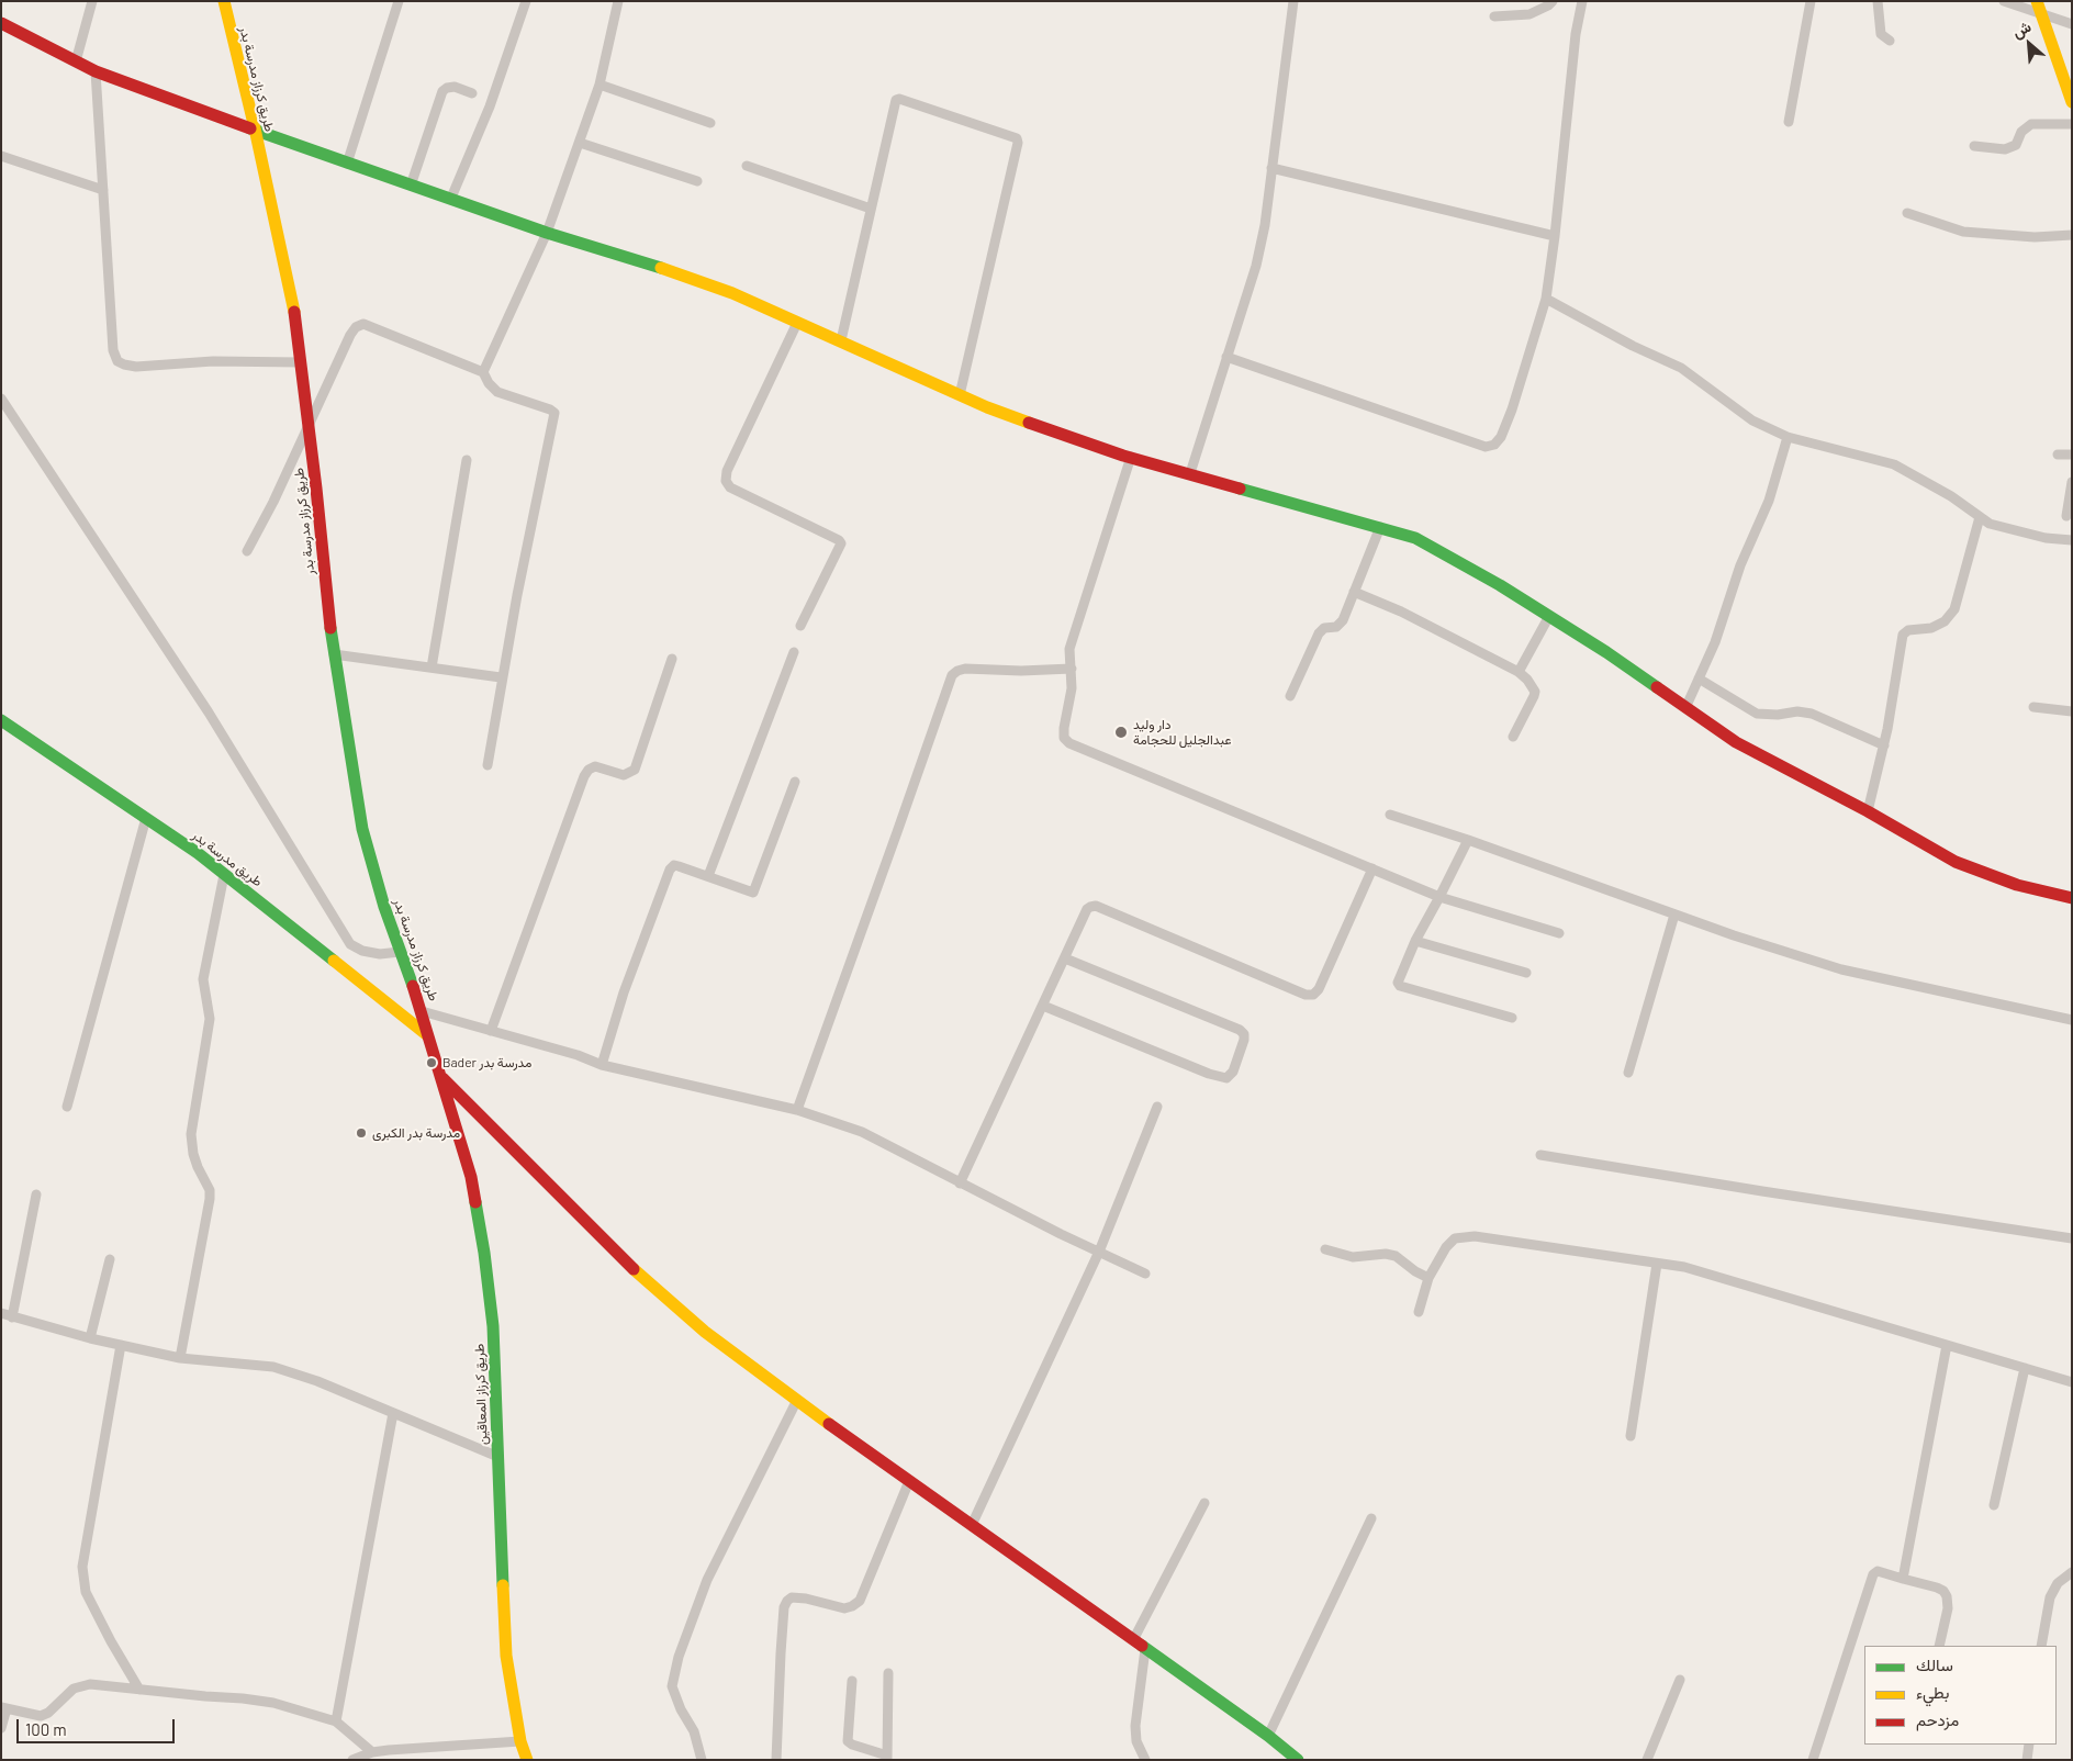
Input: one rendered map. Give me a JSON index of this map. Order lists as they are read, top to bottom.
{
  "streets": {
    "street": ["طريق كرزاز مدرسة بدر", "طريق مدرسة بدر", "طريق كرزاز المعاقين"]
  },
  "crossings": [
    ["طريق كرزاز مدرسة بدر", "طريق مدرسة بدر"],
    ["طريق كرزاز مدرسة بدر", "طريق كرزاز المعاقين"],
    ["طريق مدرسة بدر", "طريق كرزاز المعاقين"]
  ],
  "places": ["دار وليد عبدالجليل للحجامة", "Bader مدرسة بدر", "مدرسة بدر الكبرى"],
  "legend": ["سالك", "بطيء", "مزدحم"],
  "scale_bar": "100 m",
  "north": "top left"
}
